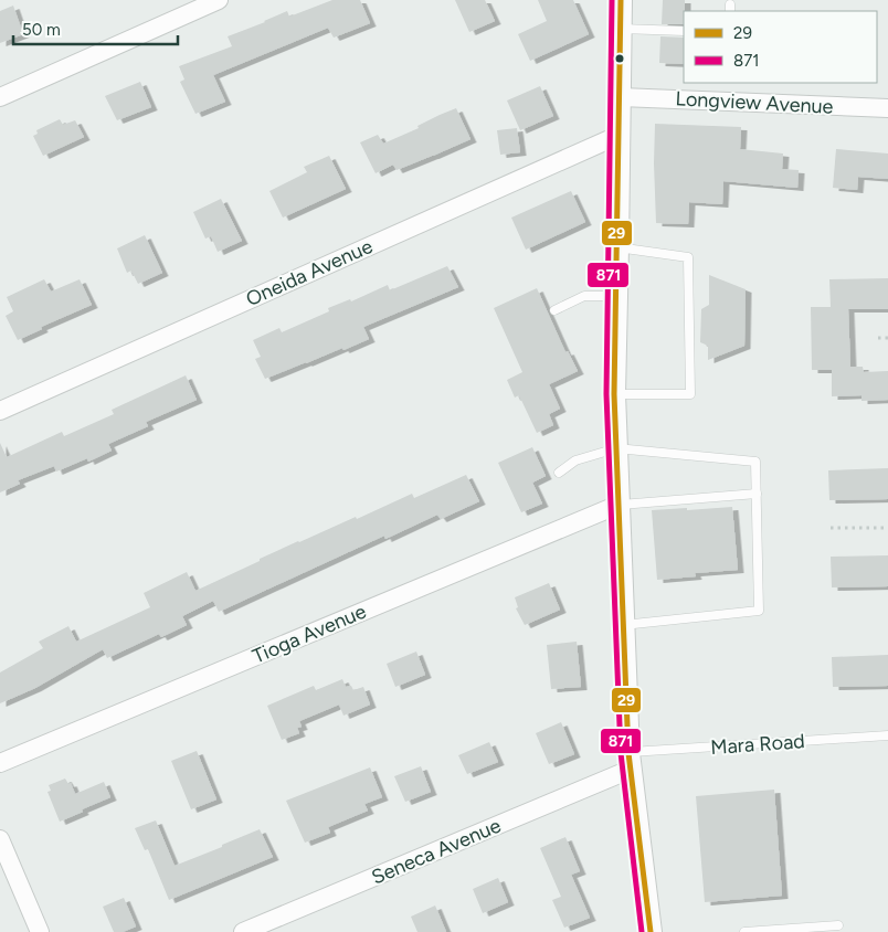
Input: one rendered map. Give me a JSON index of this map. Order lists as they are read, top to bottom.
{
  "streets": {
    "street": [
      "Longview Avenue",
      "Oneida Avenue",
      "Tioga Avenue",
      "Seneca Avenue"
    ],
    "lane": ["Mara Road"]
  },
  "crossings": [
    ["Mara Road", "Seneca Avenue"]
  ],
  "lines": ["transit line 29", "transit line 871"],
  "legend": ["29", "871"],
  "scale_bar": "50 m"
}
